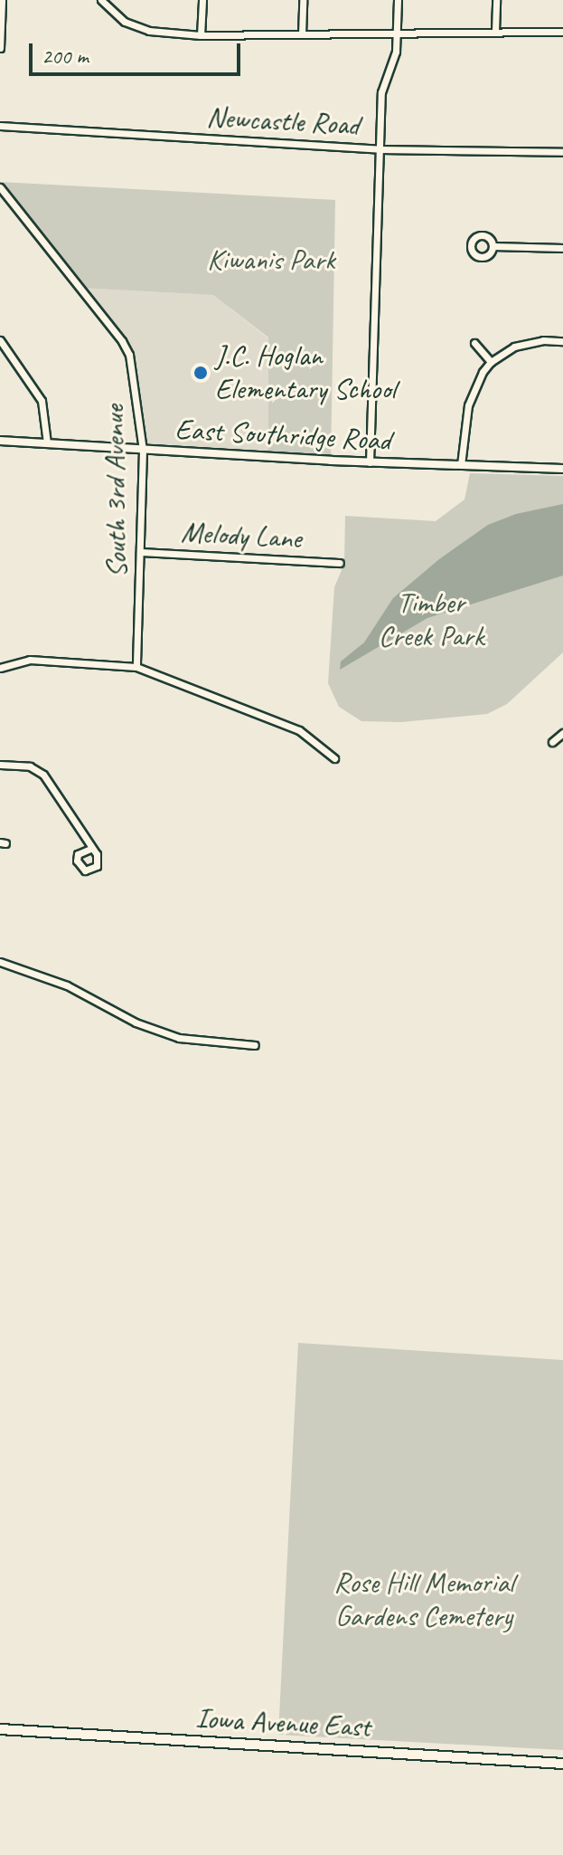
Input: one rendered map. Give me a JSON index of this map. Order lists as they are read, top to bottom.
{
  "streets": {
    "main road": ["Iowa Avenue East"],
    "street": [
      "Newcastle Road",
      "East Southridge Road",
      "South 3rd Avenue",
      "Melody Lane"
    ]
  },
  "crossings": [
    ["East Southridge Road", "South 3rd Avenue"],
    ["South 3rd Avenue", "Melody Lane"]
  ],
  "parks": ["Kiwanis Park", "Timber Creek Park", "Rose Hill Memorial Gardens Cemetery"],
  "places": ["J.C. Hoglan Elementary School"],
  "scale_bar": "200 m"
}
